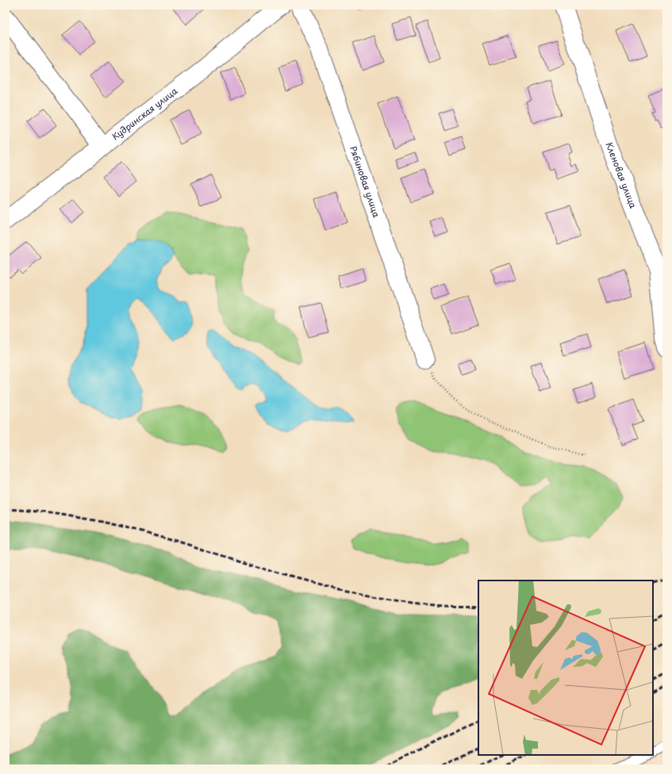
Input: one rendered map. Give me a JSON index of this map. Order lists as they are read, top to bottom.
{
  "streets": {
    "street": ["Кудринская улица", "Кленовая улица", "Рябиновая улица"]
  }
}
